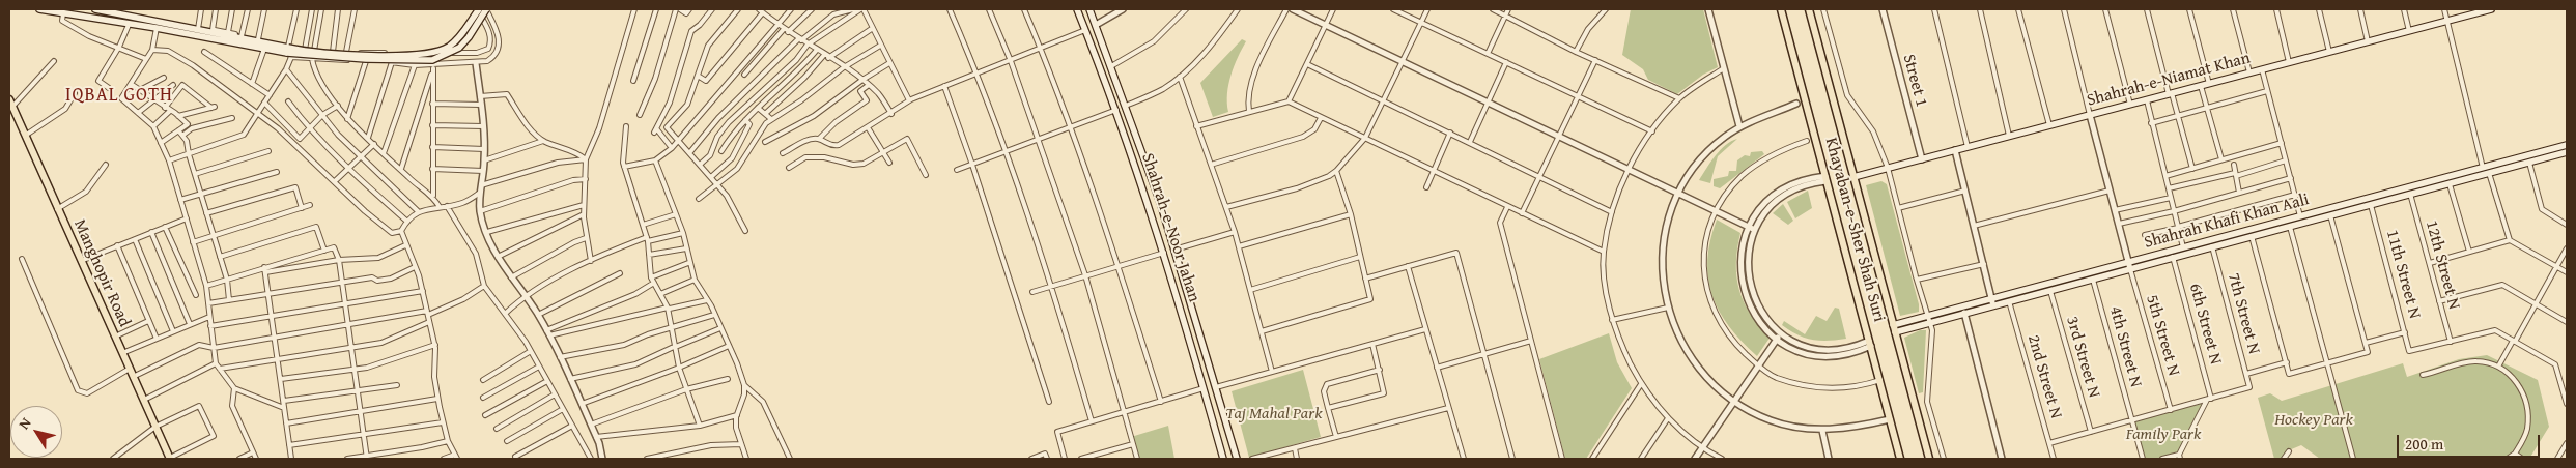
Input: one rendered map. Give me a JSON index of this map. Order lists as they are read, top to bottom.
{
  "streets": {
    "main road": [
      "Shahrah-e-Niamat Khan",
      "Shahrah Khafi Khan Aali",
      "Shahrah-e-Noor Jahan",
      "Khayaban-e-Sher Shah Suri",
      "Manghopir Road"
    ],
    "street": [
      "Street 1",
      "12th Street N",
      "11th Street N",
      "7th Street N",
      "6th Street N",
      "5th Street N",
      "4th Street N",
      "3rd Street N",
      "2nd Street N"
    ]
  },
  "crossings": [
    ["Shahrah-e-Niamat Khan", "Street 1"],
    ["Shahrah-e-Niamat Khan", "Khayaban-e-Sher Shah Suri"],
    ["Shahrah Khafi Khan Aali", "Khayaban-e-Sher Shah Suri"],
    ["Shahrah Khafi Khan Aali", "12th Street N"],
    ["Shahrah Khafi Khan Aali", "11th Street N"],
    ["Shahrah Khafi Khan Aali", "7th Street N"],
    ["Shahrah Khafi Khan Aali", "6th Street N"],
    ["Shahrah Khafi Khan Aali", "5th Street N"],
    ["Shahrah Khafi Khan Aali", "4th Street N"],
    ["Shahrah Khafi Khan Aali", "3rd Street N"],
    ["Shahrah Khafi Khan Aali", "2nd Street N"],
    ["12th Street N", "11th Street N"],
    ["7th Street N", "6th Street N"]
  ],
  "districts": ["IQBAL GOTH"],
  "parks": ["Taj Mahal Park", "Hockey Park", "Family Park"],
  "scale_bar": "200 m",
  "north": "top left"
}
